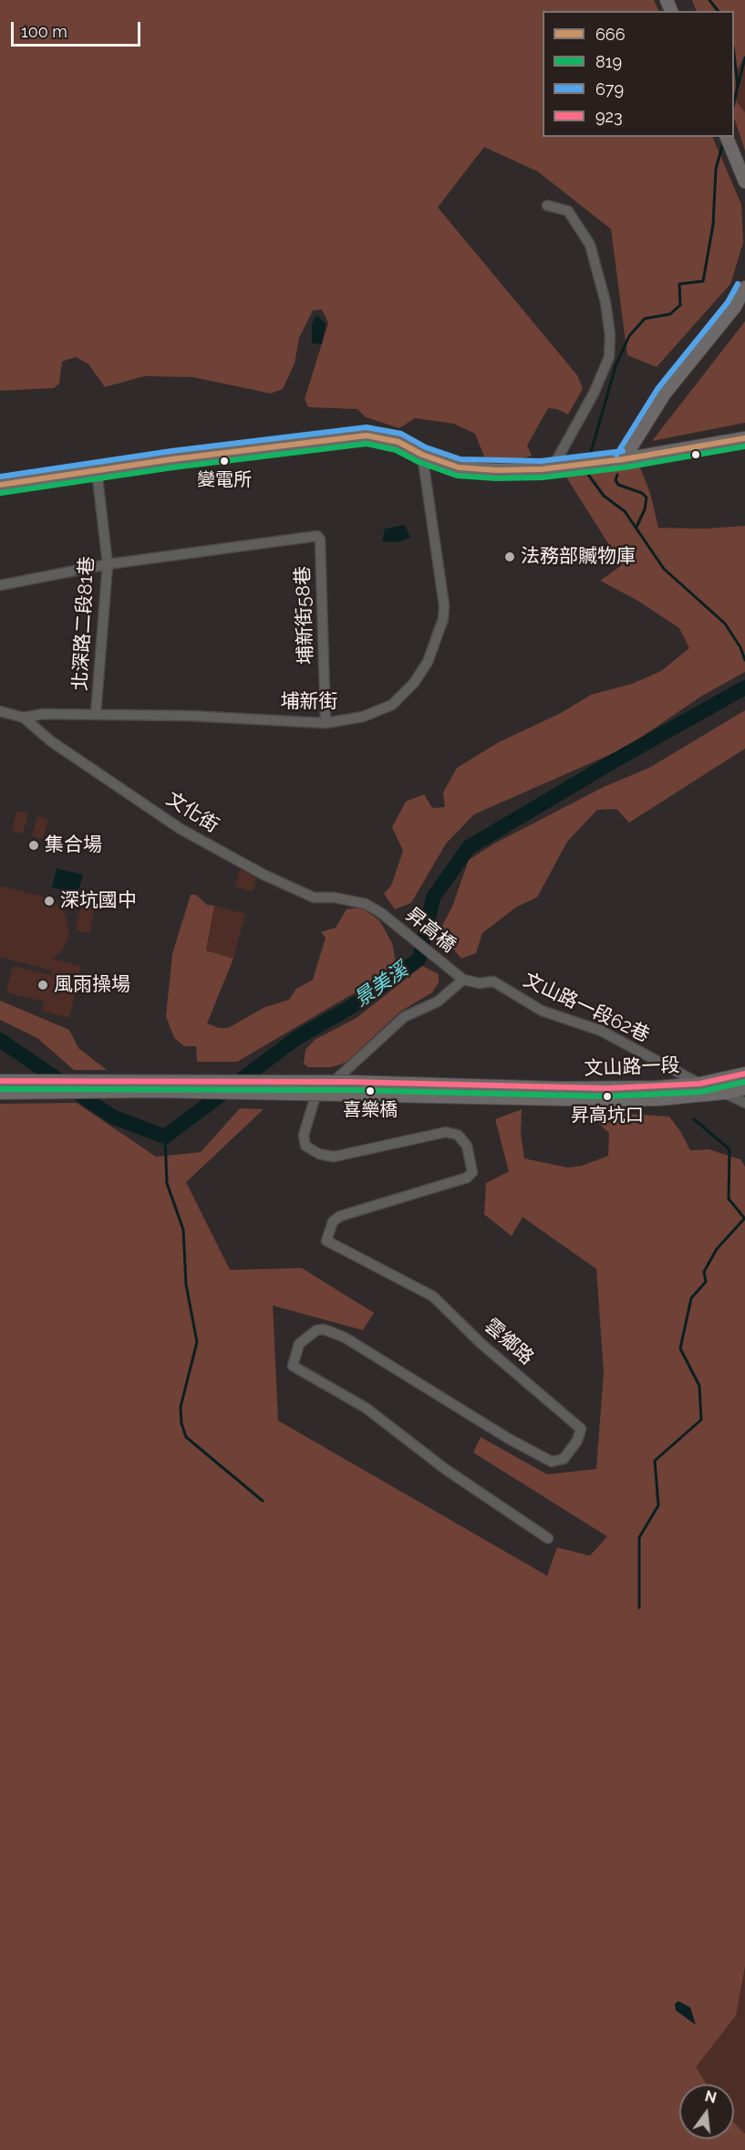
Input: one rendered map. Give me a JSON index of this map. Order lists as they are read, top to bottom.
{
  "streets": {
    "main road": ["文山路一段"],
    "street": [
      "埔新街58巷",
      "北深路二段81巷",
      "埔新街",
      "文化街",
      "昇高橋",
      "文山路一段62巷",
      "雲鄉路"
    ]
  },
  "crossings": [
    ["埔新街58巷", "北深路二段81巷"],
    ["埔新街58巷", "埔新街"],
    ["北深路二段81巷", "埔新街"],
    ["埔新街", "文化街"],
    ["文化街", "昇高橋"],
    ["昇高橋", "文山路一段62巷"],
    ["昇高橋", "雲鄉路"],
    ["文山路一段62巷", "文山路一段"],
    ["文山路一段62巷", "雲鄉路"]
  ],
  "water": ["景美溪"],
  "places": [
    "變電所",
    "法務部贓物庫",
    "集合場",
    "深坑國中",
    "風雨操場",
    "喜樂橋",
    "昇高坑口"
  ],
  "lines": [
    "transit line 679",
    "transit line 666",
    "transit line 819",
    "transit line 923"
  ],
  "legend": [
    "666",
    "819",
    "679",
    "923"
  ],
  "scale_bar": "100 m",
  "north": "top"
}
